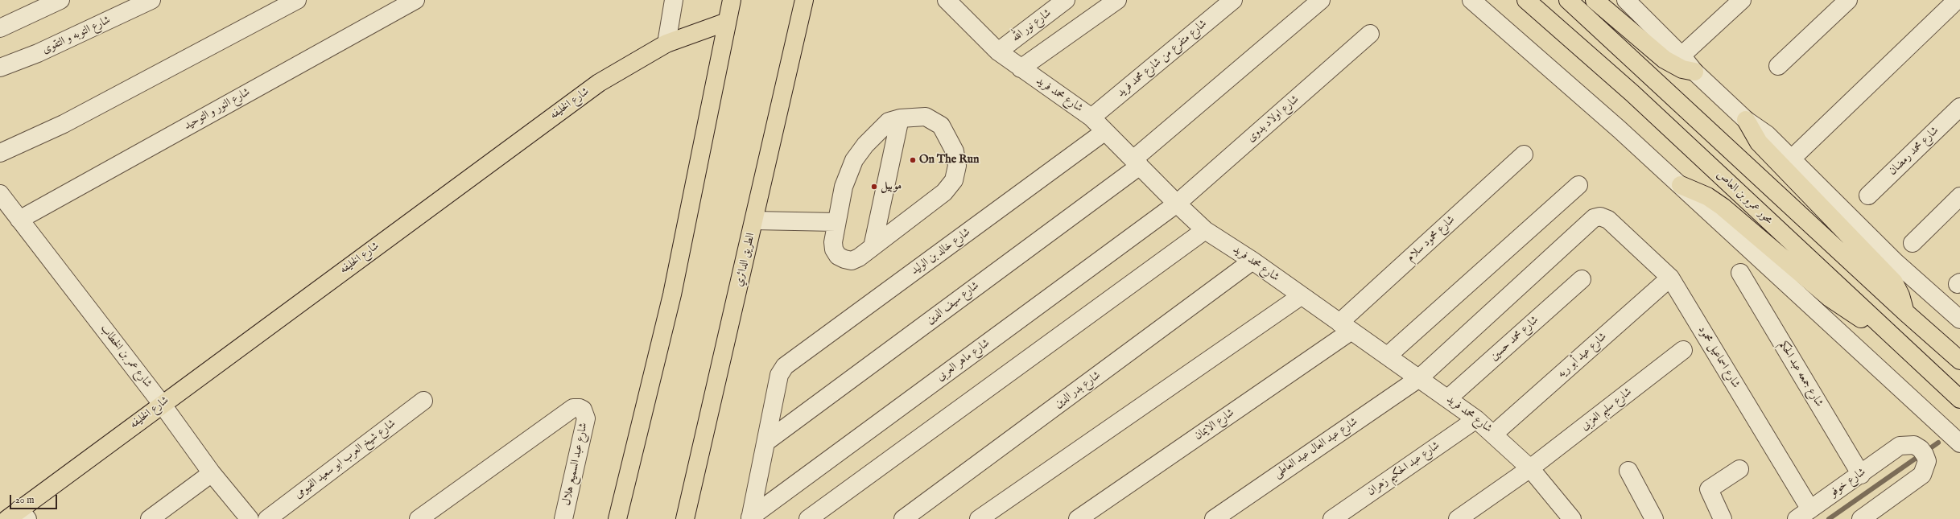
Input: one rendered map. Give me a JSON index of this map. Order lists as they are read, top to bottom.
{
  "streets": {
    "main road": ["شارع الخليفه", "محور عمرو بن العاص", "الطريق الدائري"],
    "street": [
      "شارع نور الله",
      "شارع التوبه و التقوى",
      "شارع متفرع من شارع محمد فريد",
      "شارع محمد فريد",
      "شارع النور و التوحيد",
      "شارع اولاد بدوى",
      "شارع محمد رمضان",
      "شارع محمود سلام",
      "شارع خالد بن الوليد",
      "شارع سيف الدين",
      "شارع محمد حسين",
      "شارع عيد أبو ريه",
      "شارع عمر بن الخطاب",
      "شارع اسماعيل محمود",
      "شارع ماهر العربى",
      "شارع جمعه عبد الحكم",
      "شارع بدر الدين",
      "شارع سليم العزبى",
      "شارع الايمان",
      "شارع عبد العال عبد العاطى",
      "شارع شيخ العرب ابو سعيد الفيومى",
      "شارع عبد السميع هلال",
      "شارع عبد الحكيم زهران",
      "شارع خوفو"
    ]
  },
  "crossings": [
    ["شارع نور الله", "شارع محمد فريد"],
    ["شارع متفرع من شارع محمد فريد", "شارع محمد فريد"],
    ["شارع محمد فريد", "شارع اولاد بدوى"],
    ["شارع محمد فريد", "شارع محمود سلام"],
    ["شارع محمد فريد", "شارع خالد بن الوليد"],
    ["شارع محمد فريد", "شارع سيف الدين"],
    ["شارع محمد فريد", "شارع محمد حسين"],
    ["شارع محمد فريد", "شارع عيد أبو ريه"],
    ["شارع محمد فريد", "شارع ماهر العربى"],
    ["شارع محمد فريد", "شارع بدر الدين"],
    ["شارع محمد فريد", "شارع سليم العزبى"],
    ["شارع محمد فريد", "شارع الايمان"],
    ["شارع محمد فريد", "شارع عبد العال عبد العاطى"],
    ["شارع محمد فريد", "شارع عبد الحكيم زهران"],
    ["شارع الخليفه", "شارع عمر بن الخطاب"],
    ["شارع النور و التوحيد", "شارع عمر بن الخطاب"],
    ["شارع اولاد بدوى", "شارع ماهر العربى"],
    ["شارع محمود سلام", "شارع الايمان"],
    ["شارع خالد بن الوليد", "شارع سيف الدين"],
    ["شارع عيد أبو ريه", "شارع اسماعيل محمود"],
    ["شارع اسماعيل محمود", "شارع عبد العال عبد العاطى"],
    ["شارع اسماعيل محمود", "شارع خوفو"],
    ["شارع جمعه عبد الحكم", "شارع خوفو"]
  ],
  "places": ["On The Run", "موبيل"],
  "scale_bar": "20 m"
}
